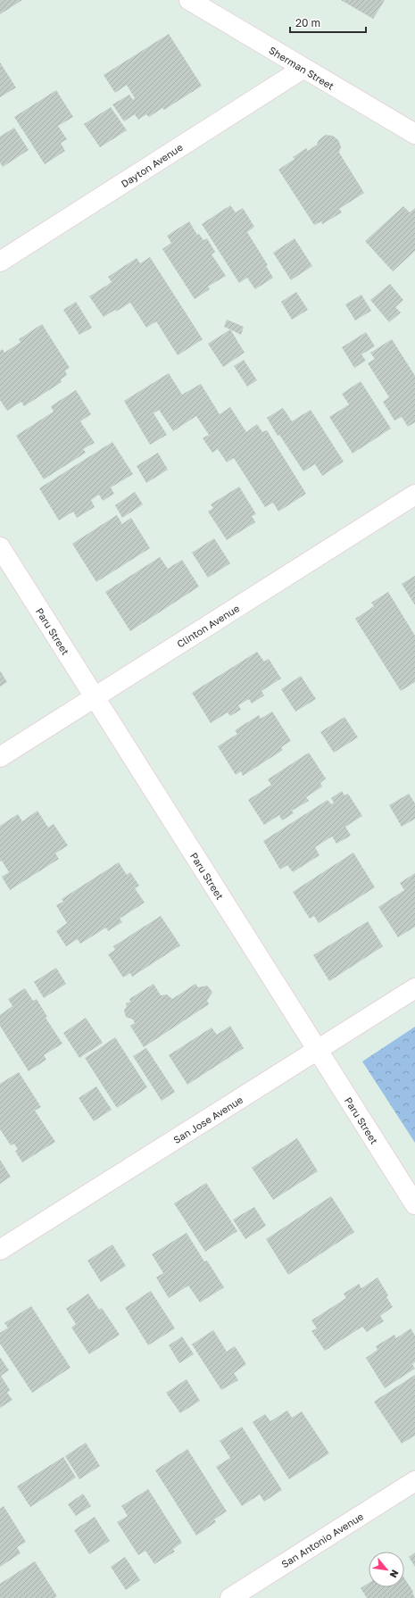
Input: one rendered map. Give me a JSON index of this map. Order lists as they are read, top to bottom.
{
  "streets": {
    "street": [
      "Sherman Street",
      "Dayton Avenue",
      "Clinton Avenue",
      "Paru Street",
      "San Jose Avenue",
      "San Antonio Avenue"
    ]
  },
  "crossings": [
    ["Sherman Street", "Dayton Avenue"],
    ["Clinton Avenue", "Paru Street"],
    ["Paru Street", "San Jose Avenue"]
  ],
  "scale_bar": "20 m",
  "north": "bottom right"
}
